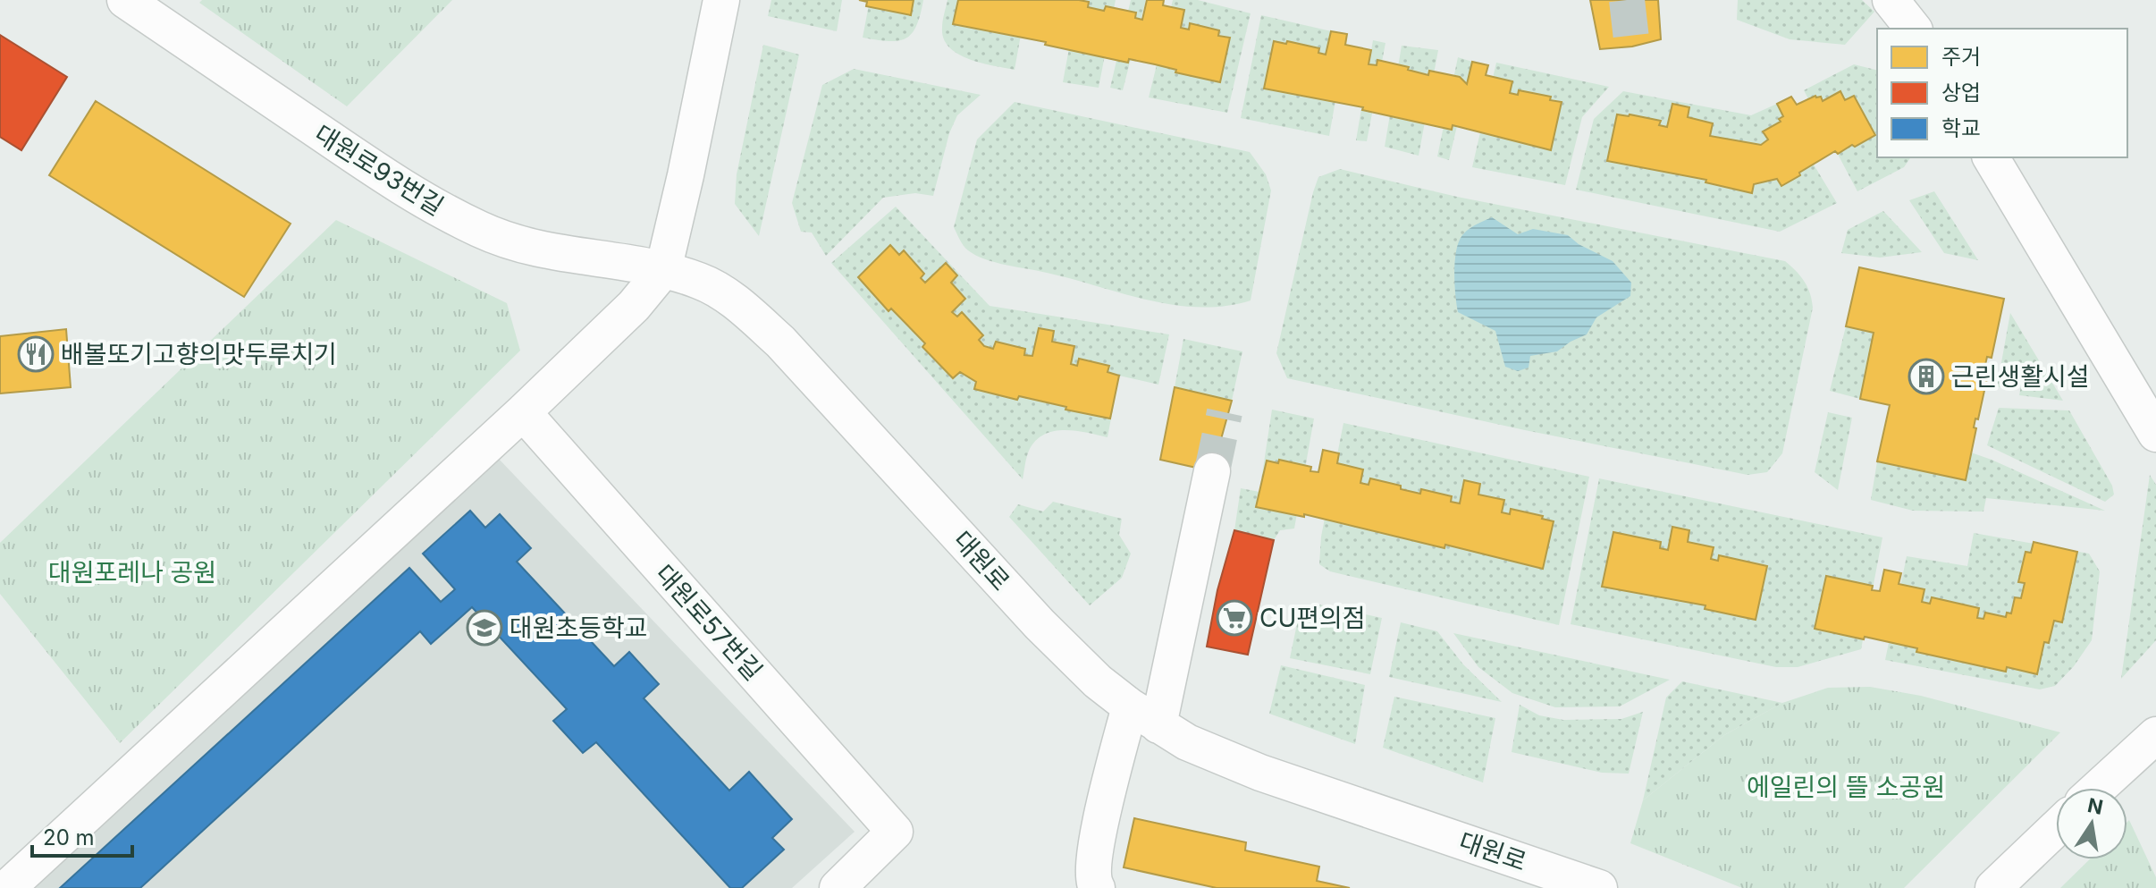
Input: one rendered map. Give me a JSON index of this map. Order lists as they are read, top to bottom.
{
  "streets": {
    "street": ["대원로93번길", "대원로", "대원로57번길"]
  },
  "crossings": [
    ["대원로93번길", "대원로"]
  ],
  "parks": ["대원포레나 공원", "에일린의 뜰 소공원"],
  "places": {
    "restaurant": ["배볼또기고향의맛두루치기"],
    "building": ["근린생활시설"],
    "supermarket": ["CU편의점"],
    "school or university": ["대원초등학교"]
  },
  "legend": ["주거", "상업", "학교"],
  "scale_bar": "20 m",
  "north": "top"
}
